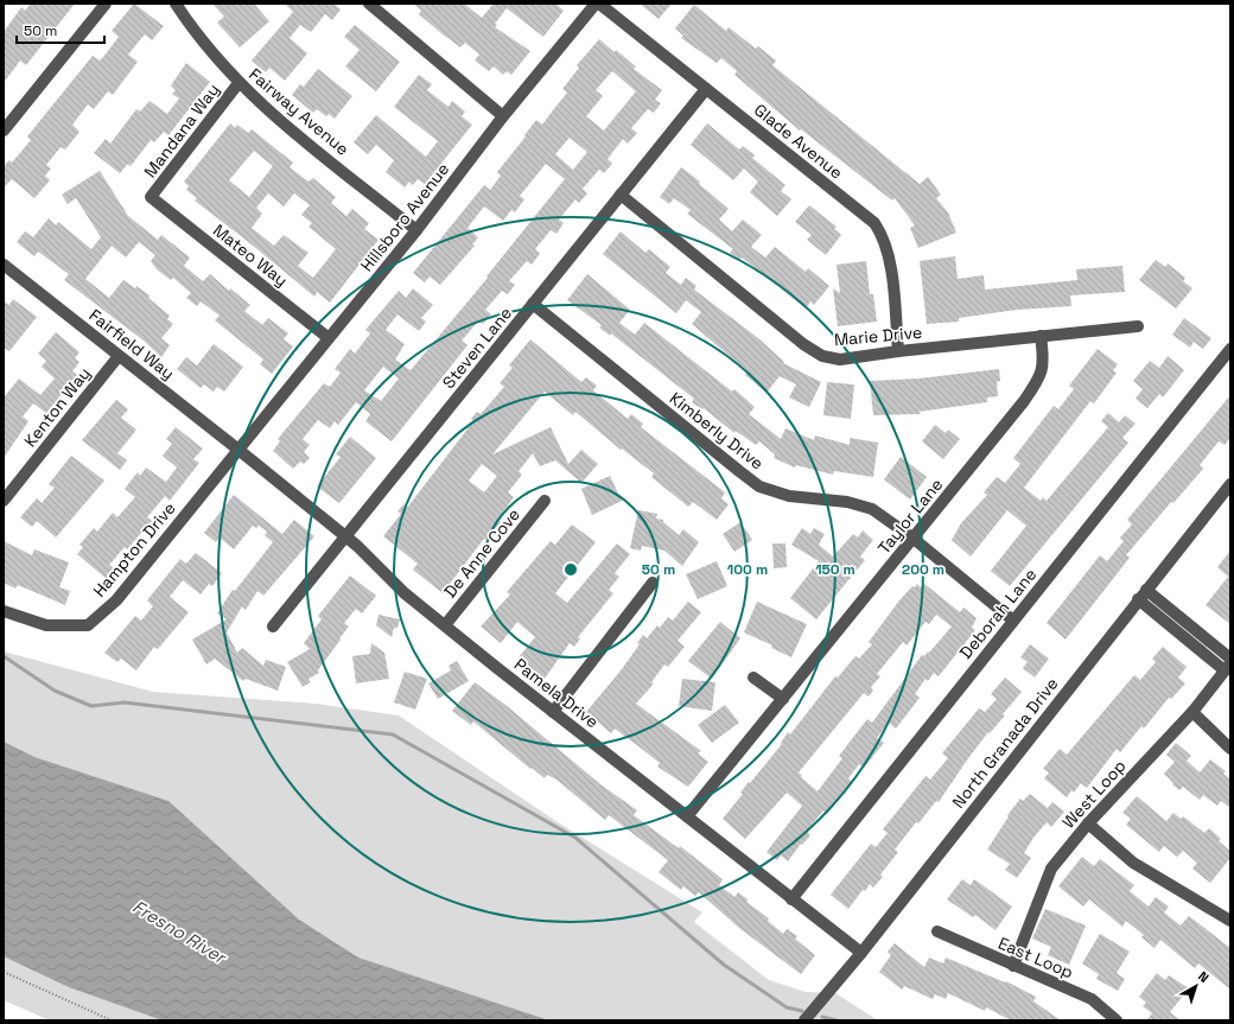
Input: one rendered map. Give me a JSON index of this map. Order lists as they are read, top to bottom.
{
  "streets": {
    "street": [
      "Fairway Avenue",
      "Mandana Way",
      "Glade Avenue",
      "Hillsboro Avenue",
      "Mateo Way",
      "Marie Drive",
      "Fairfield Way",
      "Steven Lane",
      "Kenton Way",
      "Kimberly Drive",
      "Taylor Lane",
      "Hampton Drive",
      "De Anne Cove",
      "Deborah Lane",
      "Pamela Drive",
      "North Granada Drive",
      "West Loop",
      "East Loop"
    ]
  },
  "crossings": [
    ["Fairway Avenue", "Mandana Way"],
    ["Fairway Avenue", "Hillsboro Avenue"],
    ["Mandana Way", "Mateo Way"],
    ["Glade Avenue", "Marie Drive"],
    ["Glade Avenue", "Steven Lane"],
    ["Hillsboro Avenue", "Mateo Way"],
    ["Hillsboro Avenue", "Fairfield Way"],
    ["Hillsboro Avenue", "Hampton Drive"],
    ["Hillsboro Avenue", "Pamela Drive"],
    ["Marie Drive", "Steven Lane"],
    ["Marie Drive", "Taylor Lane"],
    ["Fairfield Way", "Kenton Way"],
    ["Fairfield Way", "Hampton Drive"],
    ["Fairfield Way", "Pamela Drive"],
    ["Steven Lane", "Kimberly Drive"],
    ["Steven Lane", "Pamela Drive"],
    ["Kimberly Drive", "Taylor Lane"],
    ["Kimberly Drive", "Deborah Lane"],
    ["Taylor Lane", "Pamela Drive"],
    ["Hampton Drive", "Pamela Drive"],
    ["De Anne Cove", "Pamela Drive"],
    ["Deborah Lane", "Pamela Drive"],
    ["Pamela Drive", "North Granada Drive"],
    ["West Loop", "East Loop"]
  ],
  "water": ["Fresno River"],
  "scale_bar": "50 m",
  "north": "top right",
  "rings": [
    "50 m",
    "100 m",
    "150 m",
    "200 m"
  ]
}
